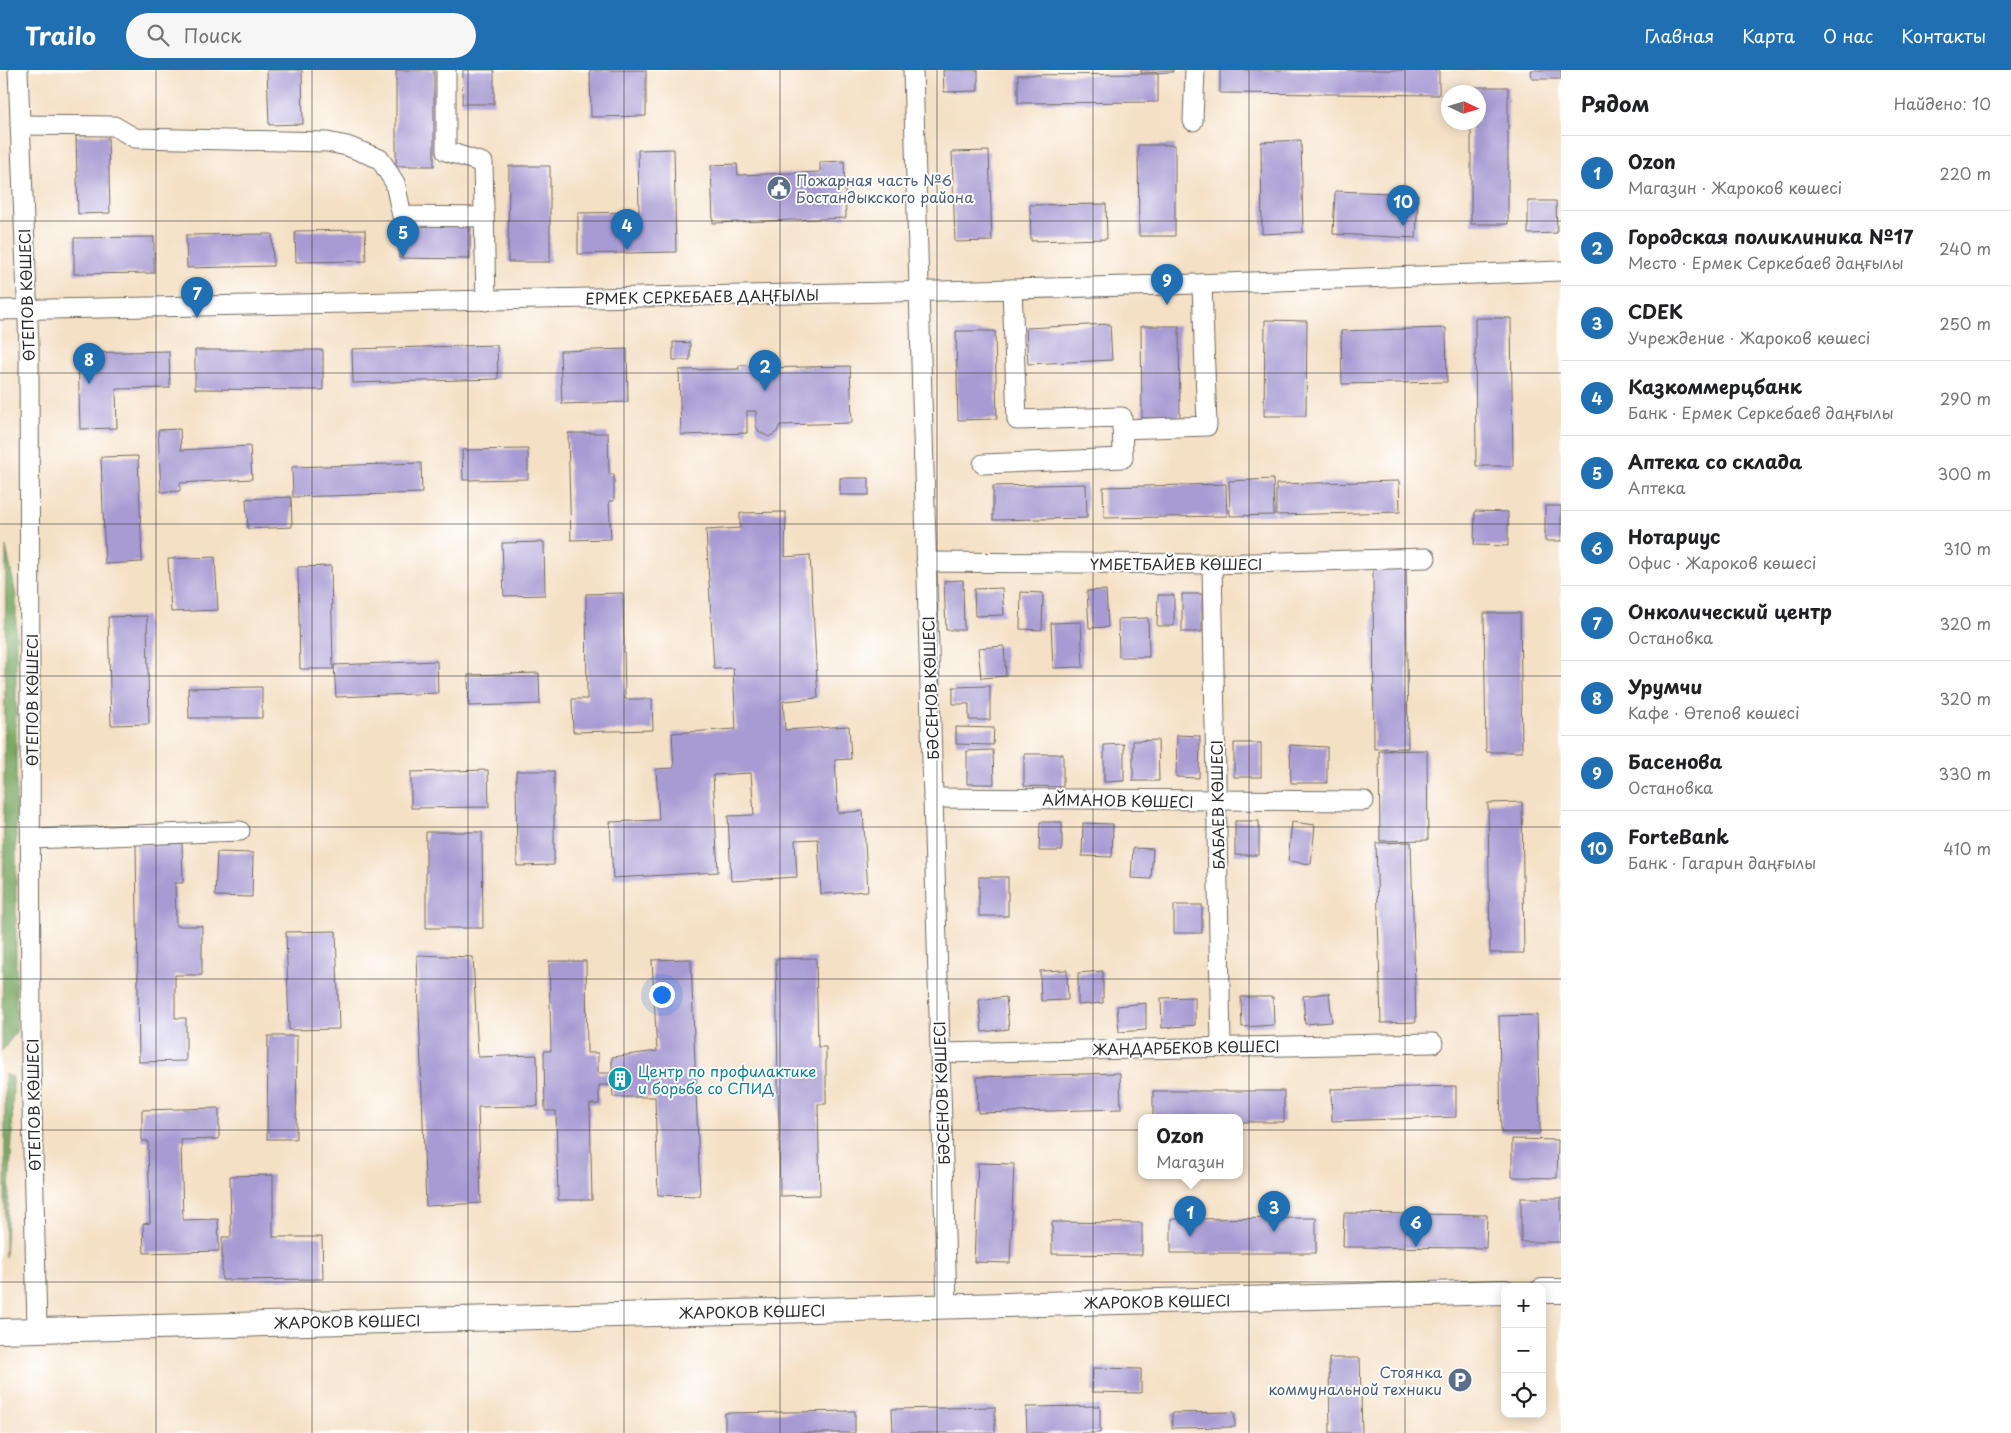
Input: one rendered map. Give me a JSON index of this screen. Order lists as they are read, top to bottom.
{
  "streets": {
    "main road": ["ЖАРОКОВ КӨШЕСІ"],
    "street": [
      "ӨТЕПОВ КӨШЕСІ",
      "ЕРМЕК СЕРКЕБАЕВ ДАҢҒЫЛЫ",
      "ҮМБЕТБАЙЕВ КӨШЕСІ",
      "БӘСЕНОВ КӨШЕСІ",
      "АЙМАНОВ КӨШЕСІ",
      "БАБАЕВ КӨШЕСІ",
      "ЖАНДАРБЕКОВ КӨШЕСІ"
    ]
  },
  "crossings": [
    ["ӨТЕПОВ КӨШЕСІ", "ЕРМЕК СЕРКЕБАЕВ ДАҢҒЫЛЫ"],
    ["ӨТЕПОВ КӨШЕСІ", "ЖАРОКОВ КӨШЕСІ"],
    ["ЕРМЕК СЕРКЕБАЕВ ДАҢҒЫЛЫ", "БӘСЕНОВ КӨШЕСІ"],
    ["ҮМБЕТБАЙЕВ КӨШЕСІ", "БӘСЕНОВ КӨШЕСІ"],
    ["ҮМБЕТБАЙЕВ КӨШЕСІ", "БАБАЕВ КӨШЕСІ"],
    ["БӘСЕНОВ КӨШЕСІ", "АЙМАНОВ КӨШЕСІ"],
    ["БӘСЕНОВ КӨШЕСІ", "ЖАНДАРБЕКОВ КӨШЕСІ"],
    ["БӘСЕНОВ КӨШЕСІ", "ЖАРОКОВ КӨШЕСІ"],
    ["АЙМАНОВ КӨШЕСІ", "БАБАЕВ КӨШЕСІ"],
    ["БАБАЕВ КӨШЕСІ", "ЖАНДАРБЕКОВ КӨШЕСІ"]
  ],
  "places": {
    "public building": ["Пожарная часть №6 Бостандыкского района"],
    "building": ["Центр по профилактике и борьбе со СПИД"],
    "parking": ["Стоянка коммунальной техники"]
  },
  "north": "right",
  "page": {
    "header": "Trailo",
    "search": "Поиск",
    "nav": [
      "Главная",
      "Карта",
      "О нас",
      "Контакты"
    ],
    "heading": ["Рядом", "Найдено: 10"],
    "list": [
      {
        "mark": "1",
        "name": "Ozon",
        "note": "Магазин · Жароков көшесі",
        "value": "220 m"
      },
      {
        "mark": "2",
        "name": "Городская поликлиника №17",
        "note": "Место · Ермек Серкебаев даңғылы",
        "value": "240 m"
      },
      {
        "mark": "3",
        "name": "CDEK",
        "note": "Учреждение · Жароков көшесі",
        "value": "250 m"
      },
      {
        "mark": "4",
        "name": "Казкоммерцбанк",
        "note": "Банк · Ермек Серкебаев даңғылы",
        "value": "290 m"
      },
      {
        "mark": "5",
        "name": "Аптека со склада",
        "note": "Аптека",
        "value": "300 m"
      },
      {
        "mark": "6",
        "name": "Нотариуc",
        "note": "Офис · Жароков көшесі",
        "value": "310 m"
      },
      {
        "mark": "7",
        "name": "Онколический центр",
        "note": "Остановка",
        "value": "320 m"
      },
      {
        "mark": "8",
        "name": "Урумчи",
        "note": "Кафе · Өтепов көшесі",
        "value": "320 m"
      },
      {
        "mark": "9",
        "name": "Басенова",
        "note": "Остановка",
        "value": "330 m"
      },
      {
        "mark": "10",
        "name": "ForteBank",
        "note": "Банк · Гагарин даңғылы",
        "value": "410 m"
      }
    ],
    "pins": [
      "10",
      "4",
      "5",
      "9",
      "7",
      "8",
      "2",
      "3",
      "1",
      "6"
    ],
    "popup": ["Ozon", "Магазин"],
    "map_buttons": ["+", "−"]
  }
}
